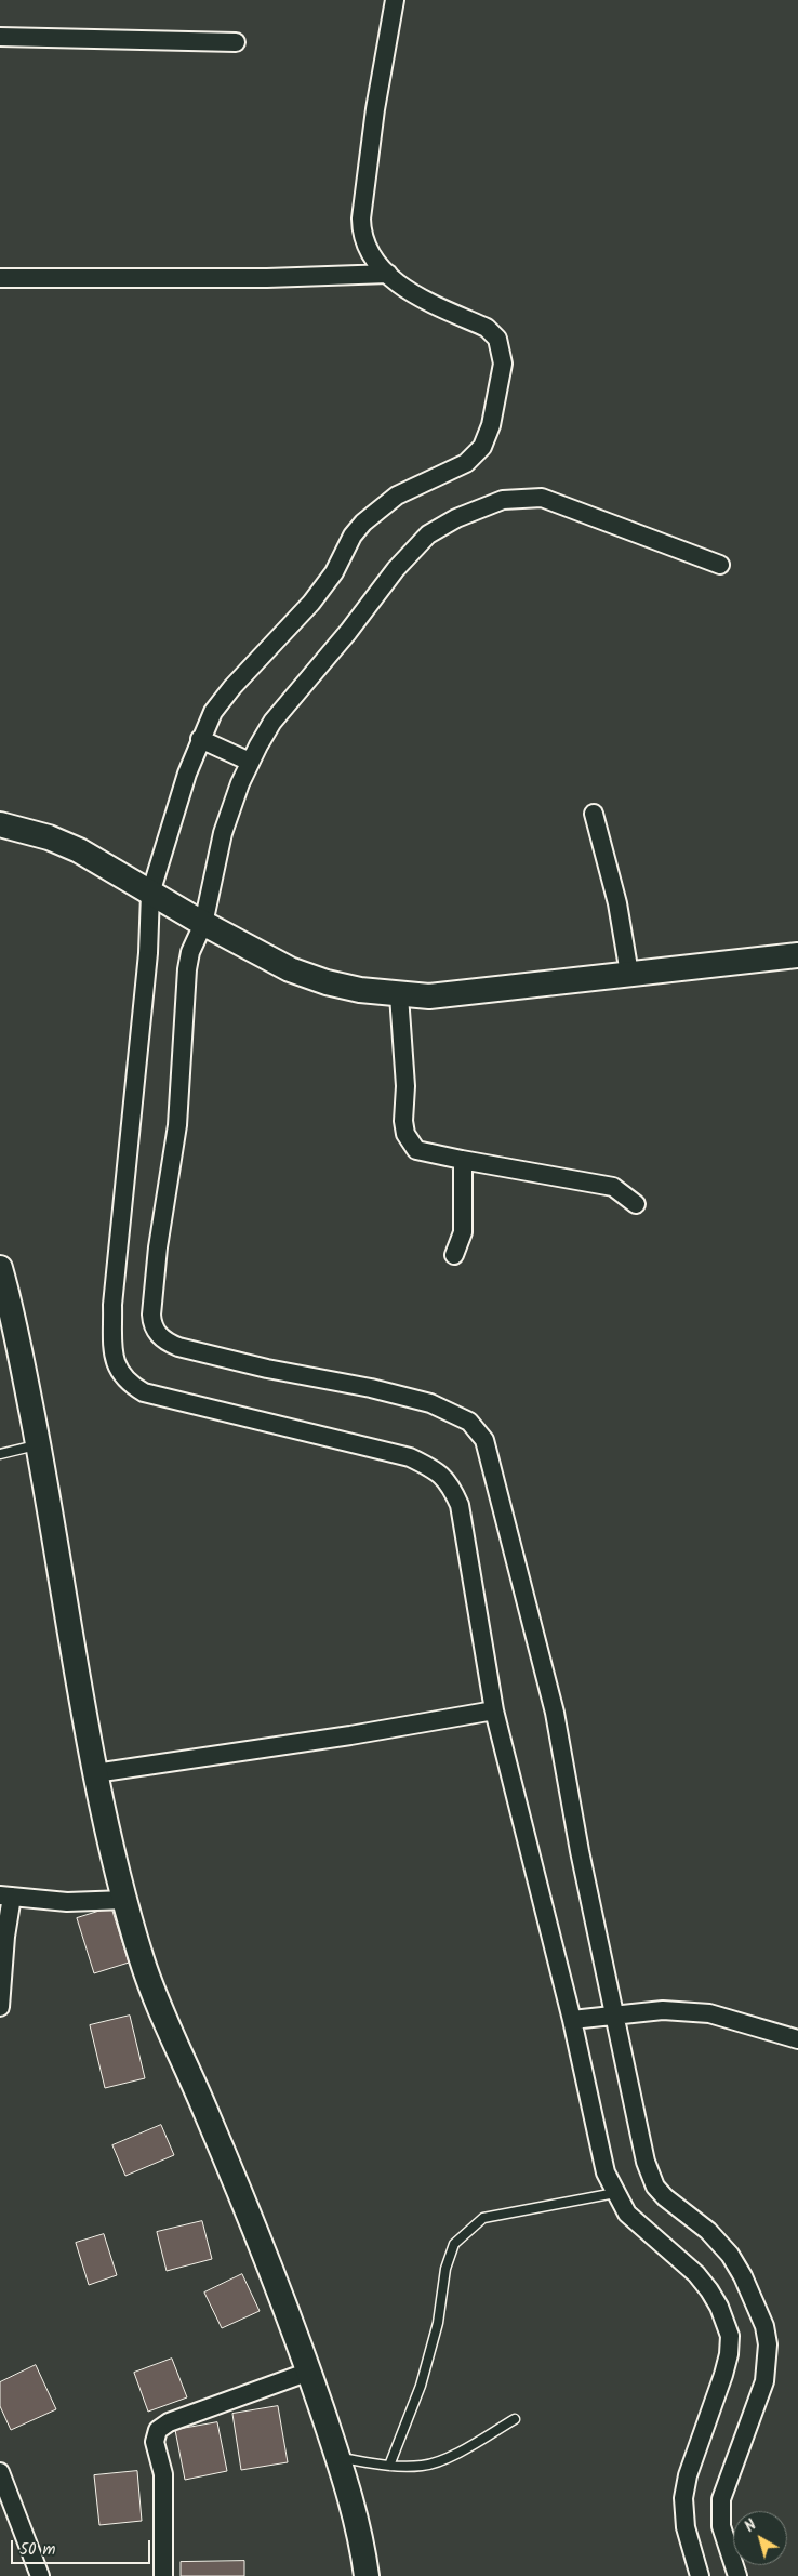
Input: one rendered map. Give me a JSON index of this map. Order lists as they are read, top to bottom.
{
  "scale_bar": "50 m",
  "north": "top left"
}
